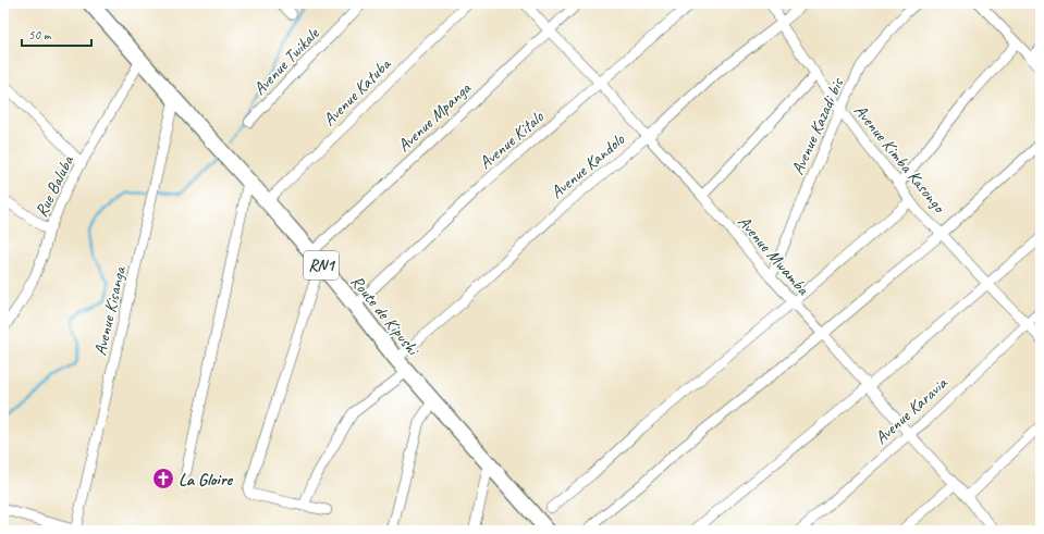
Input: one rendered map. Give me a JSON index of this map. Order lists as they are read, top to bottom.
{
  "streets": {
    "highway": ["RN1", "Route de Kipushi"],
    "street": [
      "Avenue Twikale",
      "Avenue Katuba",
      "Avenue Mpanga",
      "Avenue Kazadi bis",
      "Avenue Kitalo",
      "Avenue Kimba Kasongo",
      "Avenue Kandolo",
      "Rue Baluba",
      "Avenue Mwamba",
      "Avenue Kisanga",
      "Avenue Karavia"
    ]
  },
  "crossings": [
    ["Avenue Katuba", "Route de Kipushi"],
    ["Avenue Mpanga", "Avenue Mwamba"],
    ["Avenue Mpanga", "Route de Kipushi"],
    ["Avenue Kazadi bis", "Avenue Kimba Kasongo"],
    ["Avenue Kazadi bis", "Avenue Mwamba"],
    ["Avenue Kitalo", "Avenue Mwamba"],
    ["Avenue Kitalo", "Route de Kipushi"],
    ["Avenue Kimba Kasongo", "Avenue Kandolo"],
    ["Avenue Kimba Kasongo", "Avenue Karavia"],
    ["Avenue Kandolo", "Avenue Mwamba"],
    ["Avenue Kandolo", "Route de Kipushi"],
    ["Rue Baluba", "Route de Kipushi"],
    ["Avenue Mwamba", "Avenue Karavia"],
    ["Avenue Kisanga", "Route de Kipushi"]
  ],
  "places": {
    "church": ["La Gloire"]
  },
  "scale_bar": "50 m"
}
